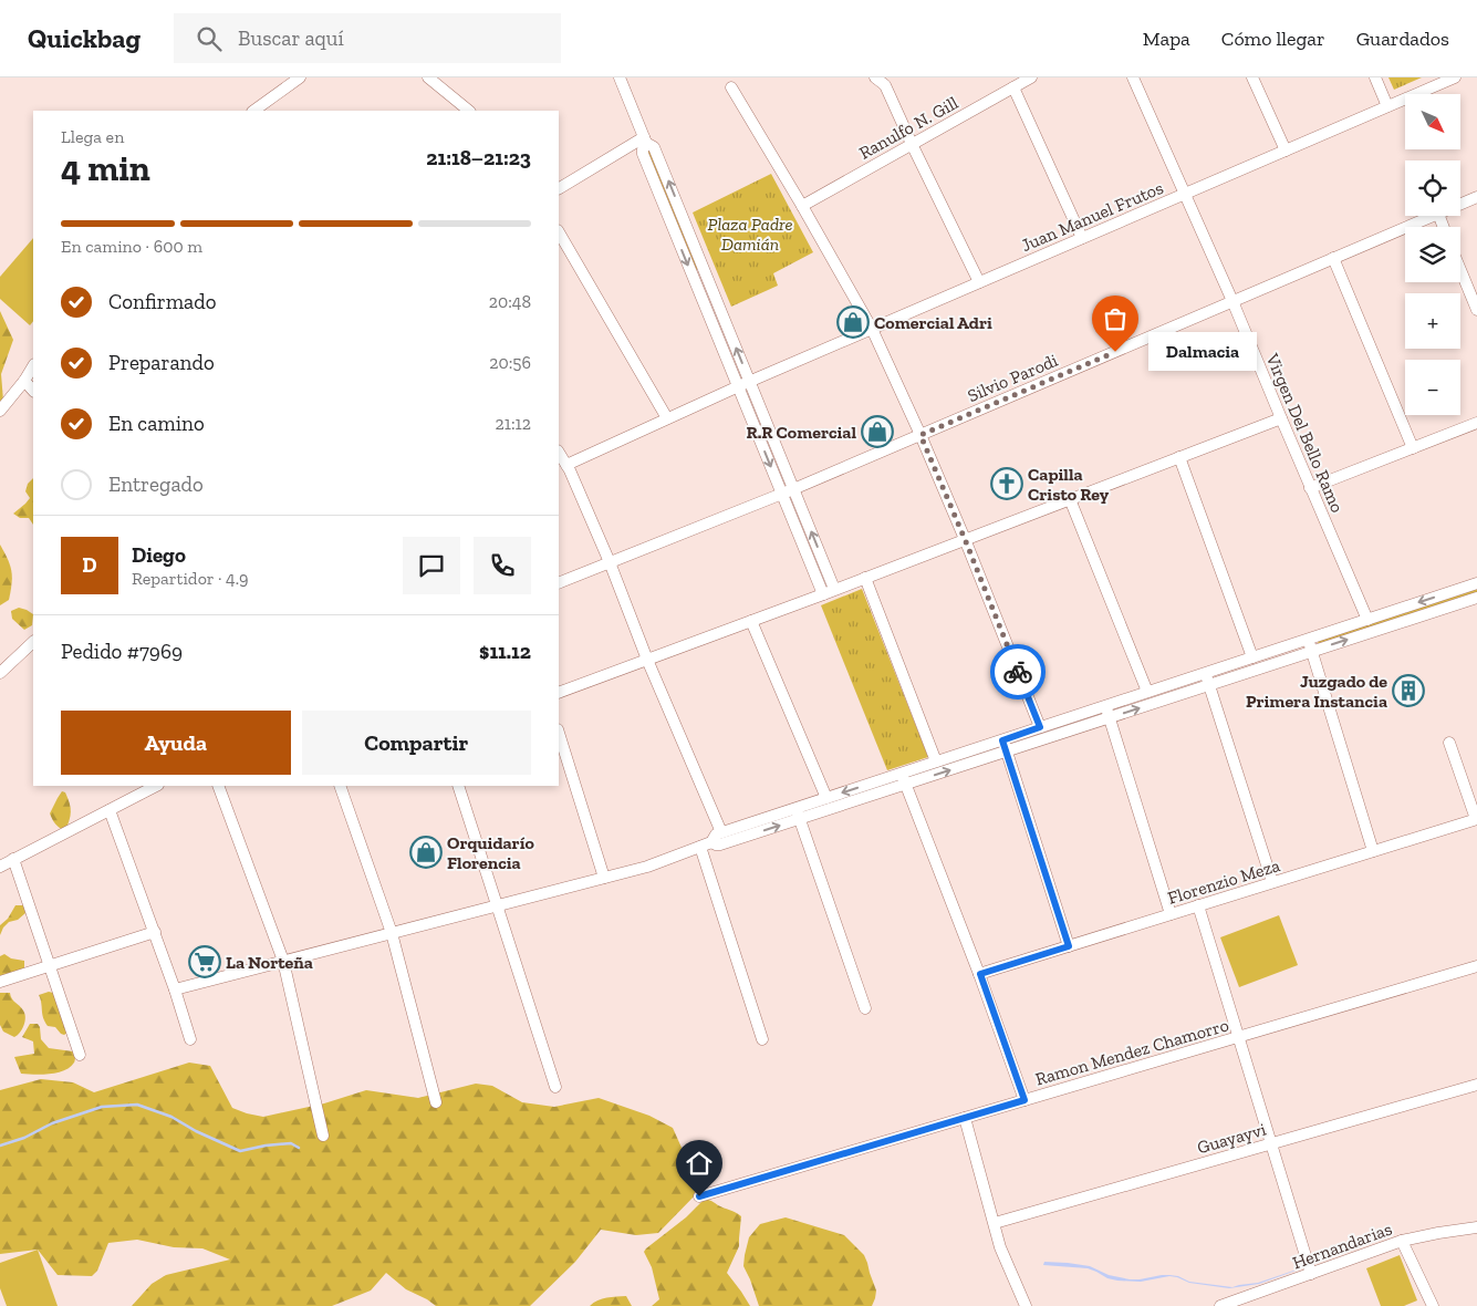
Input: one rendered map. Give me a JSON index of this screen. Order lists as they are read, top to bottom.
{
  "streets": {
    "street": [
      "Ranulfo N. Gill",
      "Juan Manuel Frutos",
      "Silvio Parodi",
      "Virgen Del Bello Ramo",
      "Florenzio Meza",
      "Ramon Mendez Chamorro",
      "Guayayvi",
      "Hernandarias"
    ]
  },
  "crossings": [
    ["Juan Manuel Frutos", "Virgen Del Bello Ramo"],
    ["Silvio Parodi", "Virgen Del Bello Ramo"]
  ],
  "parks": ["Plaza Padre Damián"],
  "places": {
    "shop": ["Comercial Adri", "R.R Comercial", "Orquidarío Florencia"],
    "other": ["Dalmacia"],
    "church": ["Capilla Cristo Rey"],
    "building": ["Juzgado de Primera Instancia"],
    "supermarket": ["La Norteña"]
  },
  "north": "bottom right",
  "page": {
    "header": "Quickbag",
    "search": "Buscar aquí",
    "nav": ["Mapa", "Cómo llegar", "Guardados"],
    "map_buttons": ["+", "−"],
    "heading": ["4 min", "Llega en", "21:18–21:23"],
    "panel": [
      "Diego",
      "Repartidor · 4.9",
      "Pedido #7969",
      "$11.12"
    ],
    "bar": "En camino · 600 m",
    "list": [
      ["Confirmado", "20:48"],
      ["Preparando", "20:56"],
      ["En camino", "21:12"],
      "Entregado"
    ],
    "bubble": "Dalmacia",
    "round": "D",
    "buttons": ["Ayuda", "Compartir"]
  }
}
